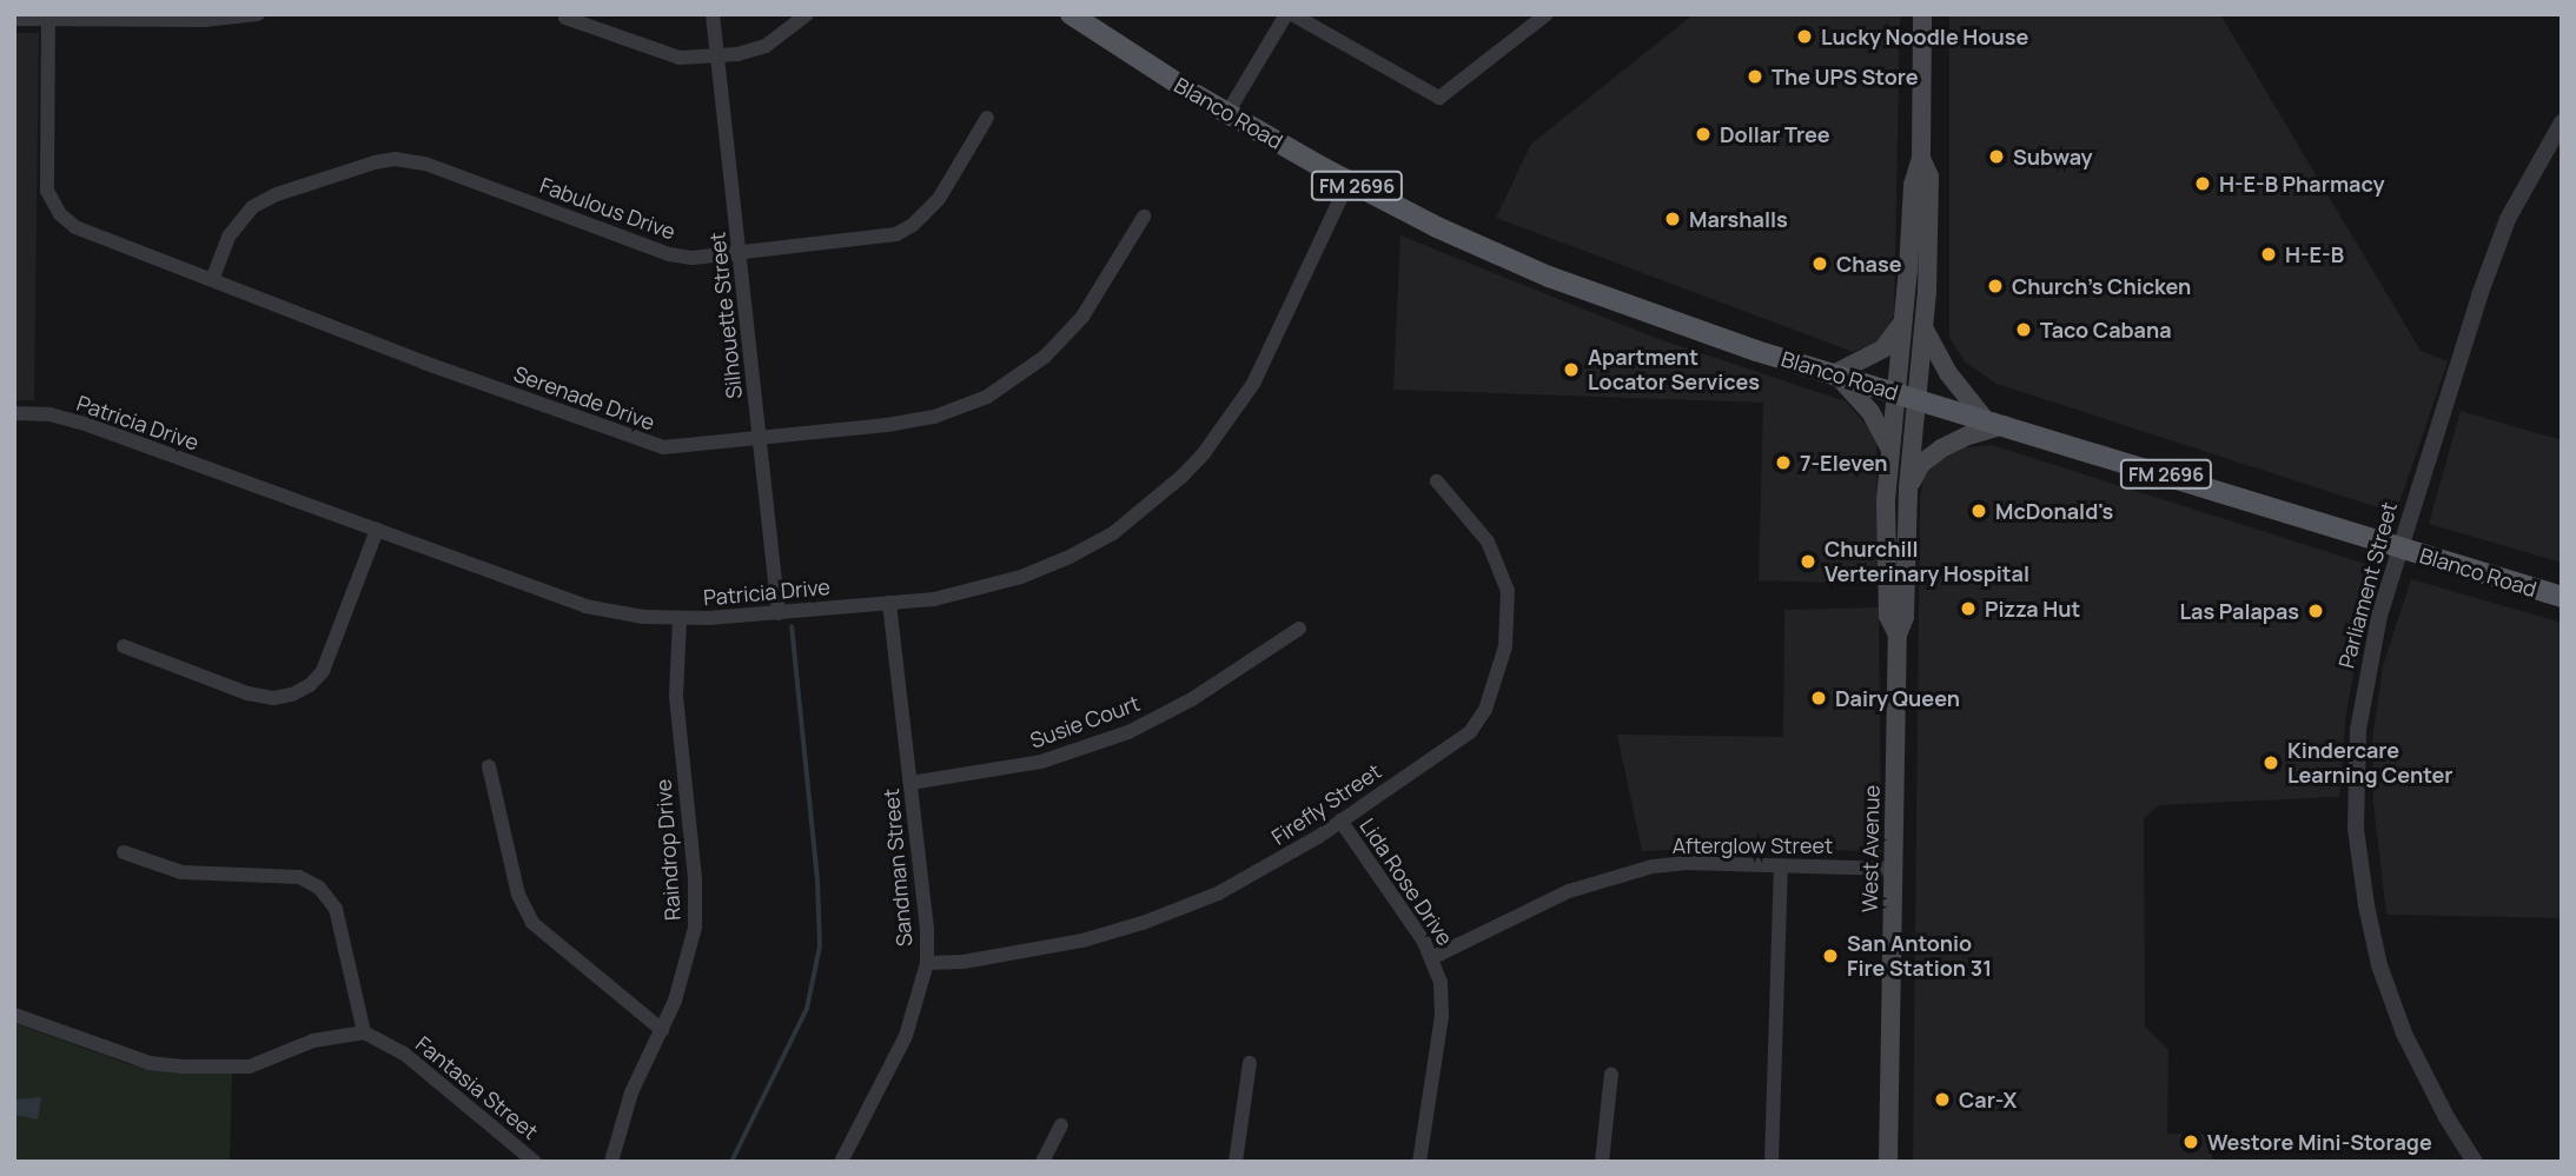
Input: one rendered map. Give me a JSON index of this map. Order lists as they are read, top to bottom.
{
  "streets": {
    "main road": ["Blanco Road", "FM 2696", "West Avenue"],
    "street": [
      "Fabulous Drive",
      "Silhouette Street",
      "Serenade Drive",
      "Patricia Drive",
      "Parliament Street",
      "Susie Court",
      "Firefly Street",
      "Afterglow Street",
      "Raindrop Drive",
      "Sandman Street",
      "Lida Rose Drive",
      "Fantasia Street"
    ]
  },
  "crossings": [
    ["Blanco Road", "Patricia Drive"],
    ["Blanco Road", "Parliament Street"],
    ["Blanco Road", "West Avenue"],
    ["Fabulous Drive", "Silhouette Street"],
    ["Fabulous Drive", "Serenade Drive"],
    ["Silhouette Street", "Serenade Drive"],
    ["Silhouette Street", "Patricia Drive"],
    ["Patricia Drive", "Raindrop Drive"],
    ["Patricia Drive", "Sandman Street"],
    ["Susie Court", "Sandman Street"],
    ["Firefly Street", "Sandman Street"],
    ["Firefly Street", "Lida Rose Drive"],
    ["Afterglow Street", "West Avenue"],
    ["Afterglow Street", "Lida Rose Drive"]
  ],
  "places": [
    "Lucky Noodle House",
    "The UPS Store",
    "Dollar Tree",
    "Subway",
    "H-E-B Pharmacy",
    "Marshalls",
    "H-E-B",
    "Chase",
    "Church's Chicken",
    "Taco Cabana",
    "Apartment Locator Services",
    "7-Eleven",
    "McDonald's",
    "Churchill Verterinary Hospital",
    "Pizza Hut",
    "Las Palapas",
    "Dairy Queen",
    "Kindercare Learning Center",
    "San Antonio Fire Station 31",
    "Car-X",
    "Westore Mini-Storage"
  ]
}
